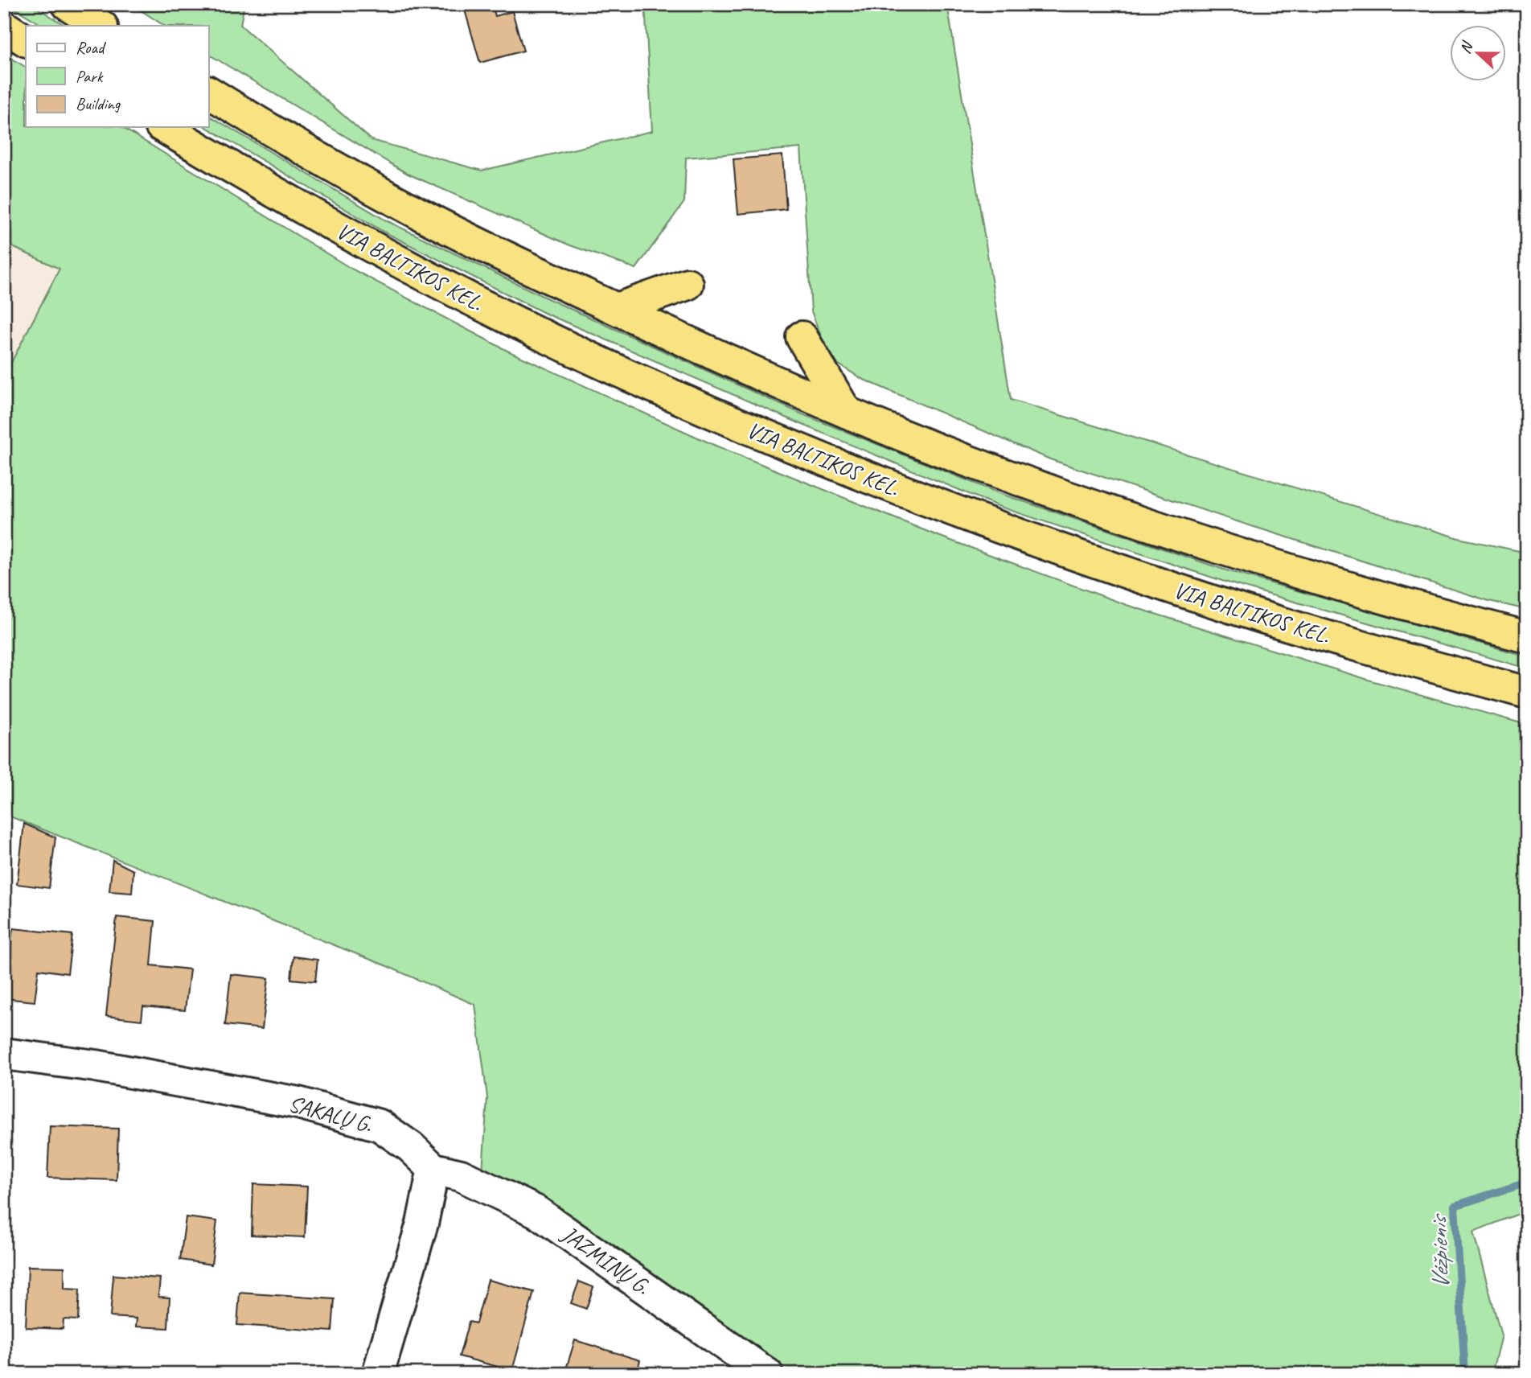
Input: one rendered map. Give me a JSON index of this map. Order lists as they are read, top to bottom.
{
  "streets": {
    "highway": ["VIA BALTIKOS KEL."],
    "street": ["SAKALŲ G.", "JAZMINŲ G."]
  },
  "crossings": [
    ["SAKALŲ G.", "JAZMINŲ G."]
  ],
  "water": ["Vėžpienis"],
  "legend": ["Road", "Park", "Building"],
  "north": "left"
}
